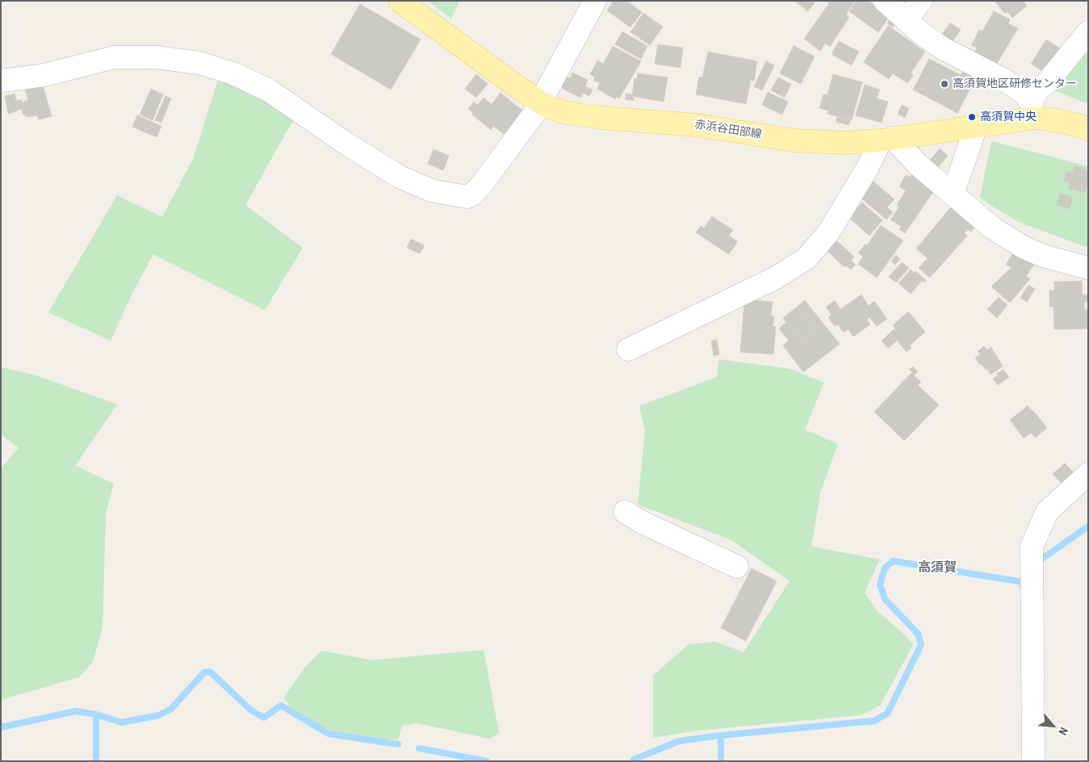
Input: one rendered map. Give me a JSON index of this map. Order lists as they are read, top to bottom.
{
  "streets": {
    "main road": ["赤浜谷田部線"]
  },
  "districts": ["高須賀"],
  "places": ["高須賀地区研修センター", "高須賀中央"],
  "north": "bottom right"
}
